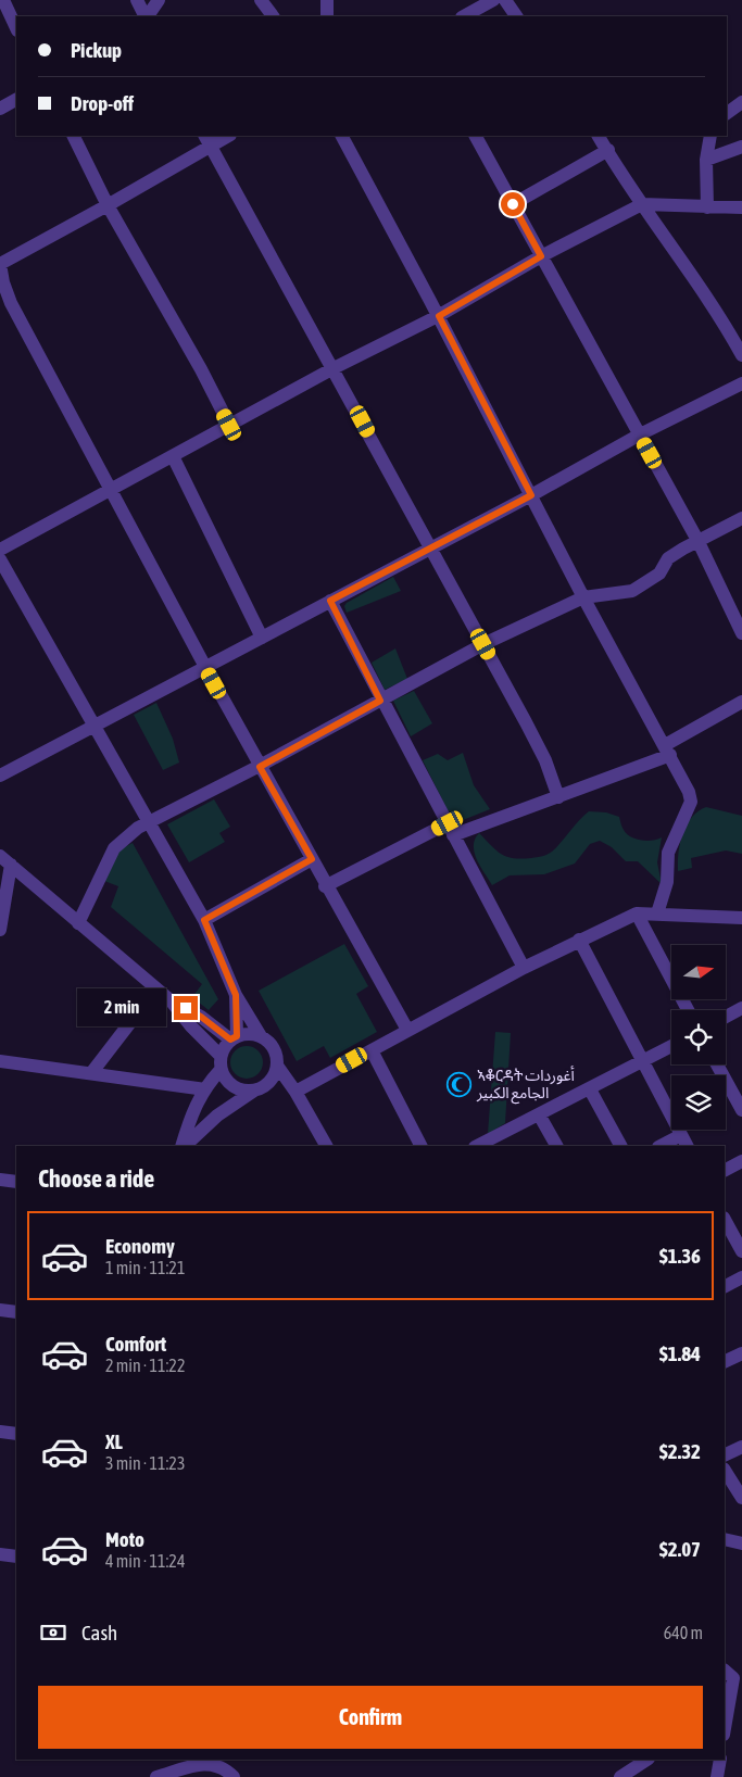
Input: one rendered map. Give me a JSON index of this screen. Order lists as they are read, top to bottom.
{
  "places": {
    "mosque": ["ኣቆርዳት أغوردات الجامع الكبير"]
  },
  "north": "right",
  "page": {
    "banner": ["Pickup", "Drop-off"],
    "bubble": "2 min",
    "heading": "Choose a ride",
    "list": [
      {
        "name": "Economy",
        "note": "1 min · 11:21",
        "value": "$1.36"
      },
      {
        "name": "Comfort",
        "note": "2 min · 11:22",
        "value": "$1.84"
      },
      {
        "name": "XL",
        "note": "3 min · 11:23",
        "value": "$2.32"
      },
      {
        "name": "Moto",
        "note": "4 min · 11:24",
        "value": "$2.07"
      }
    ],
    "pay": ["Cash", "640 m"],
    "buttons": "Confirm"
  }
}
